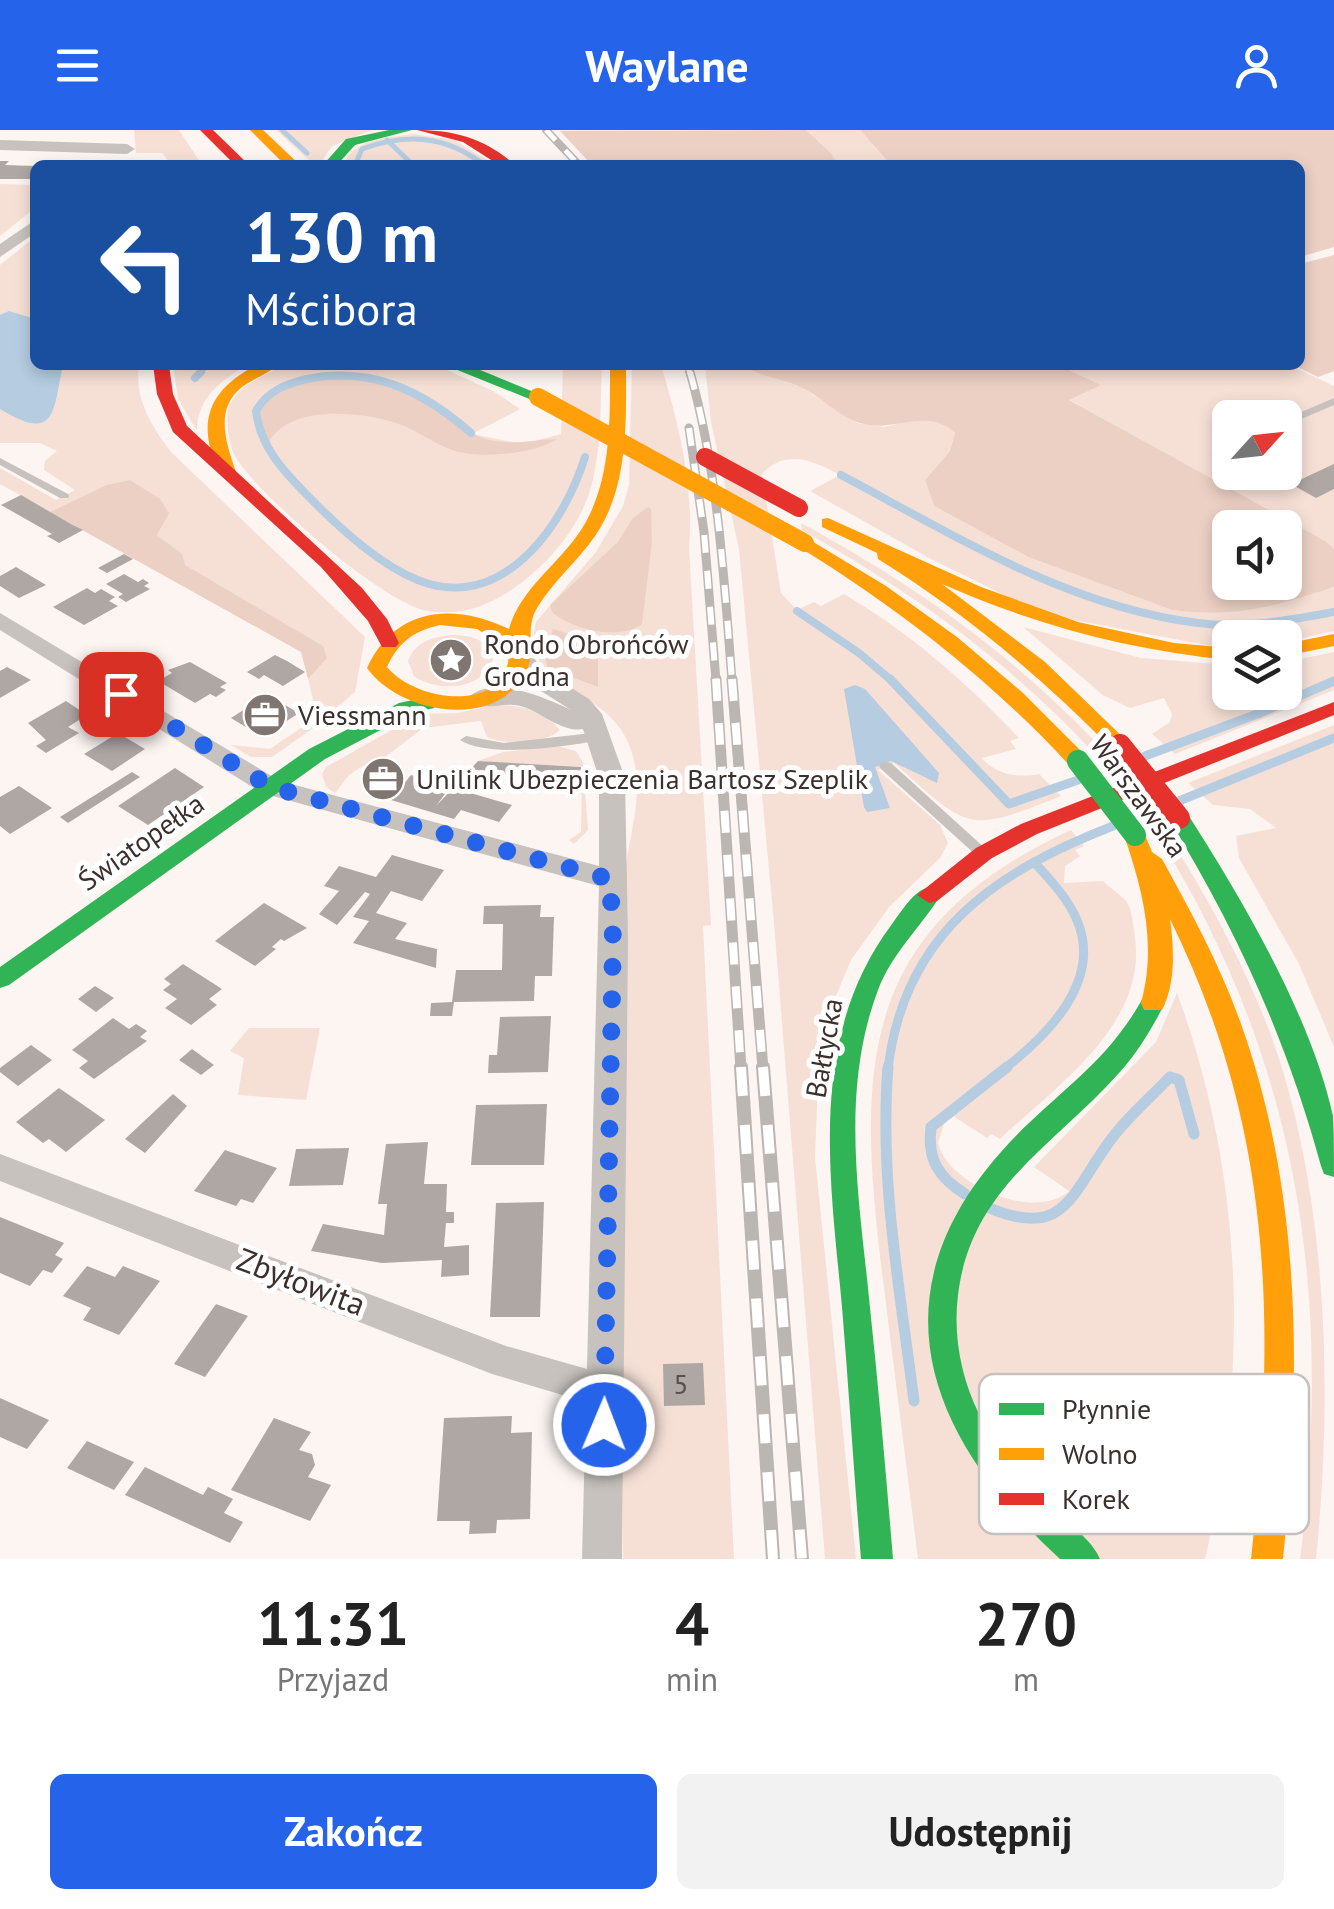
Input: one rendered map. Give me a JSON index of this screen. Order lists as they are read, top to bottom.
{
  "streets": {
    "main road": ["Warszawska", "Światopełka", "Bałtycka"],
    "street": ["Zbyłowita"]
  },
  "places": {
    "place": ["Rondo Obrońców Grodna"],
    "office": ["Viessmann", "Unilink Ubezpieczenia Bartosz Szeplik"]
  },
  "house_numbers": ["5"],
  "legend": ["Płynnie", "Wolno", "Korek"],
  "north": "top right",
  "page": {
    "header": "Waylane",
    "turn": ["130 m", "Mścibora"],
    "eta": [
      "11:31",
      "Przyjazd",
      "4",
      "min",
      "270",
      "m"
    ],
    "buttons": ["Zakończ", "Udostępnij"]
  }
}
